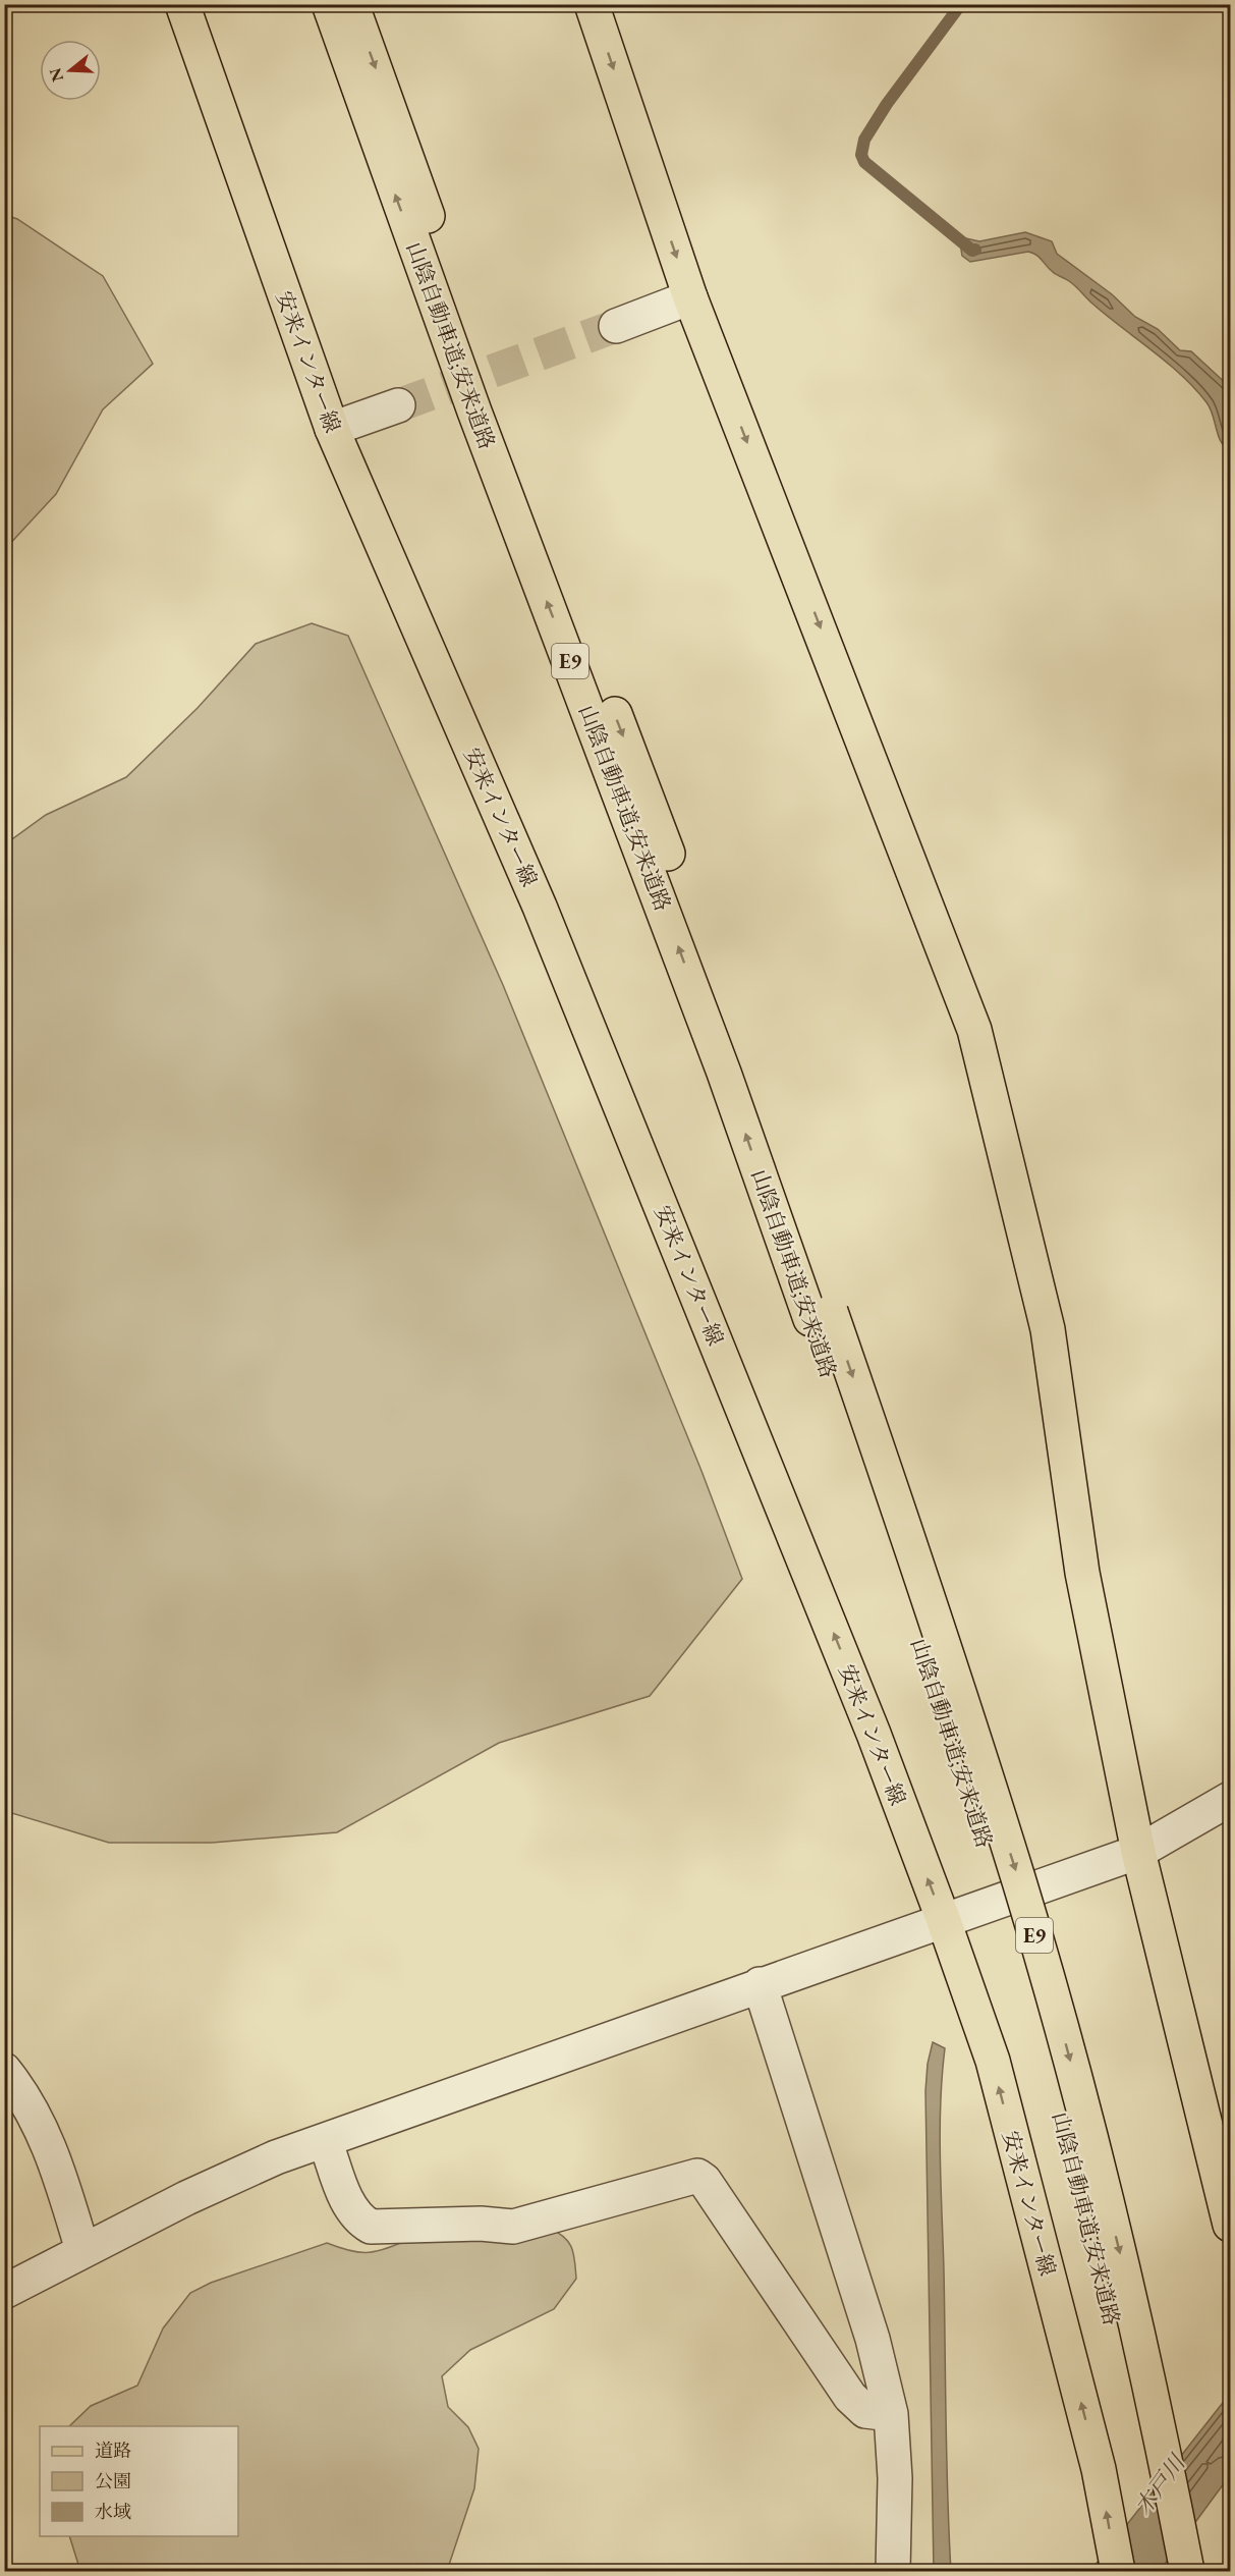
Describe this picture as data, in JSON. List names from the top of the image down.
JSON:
{
  "streets": {
    "main road": ["山陰自動車道;安来道路", "安来インター線", "E9"]
  },
  "water": ["木戸川"],
  "legend": ["道路", "公園", "水域"],
  "north": "left"
}
